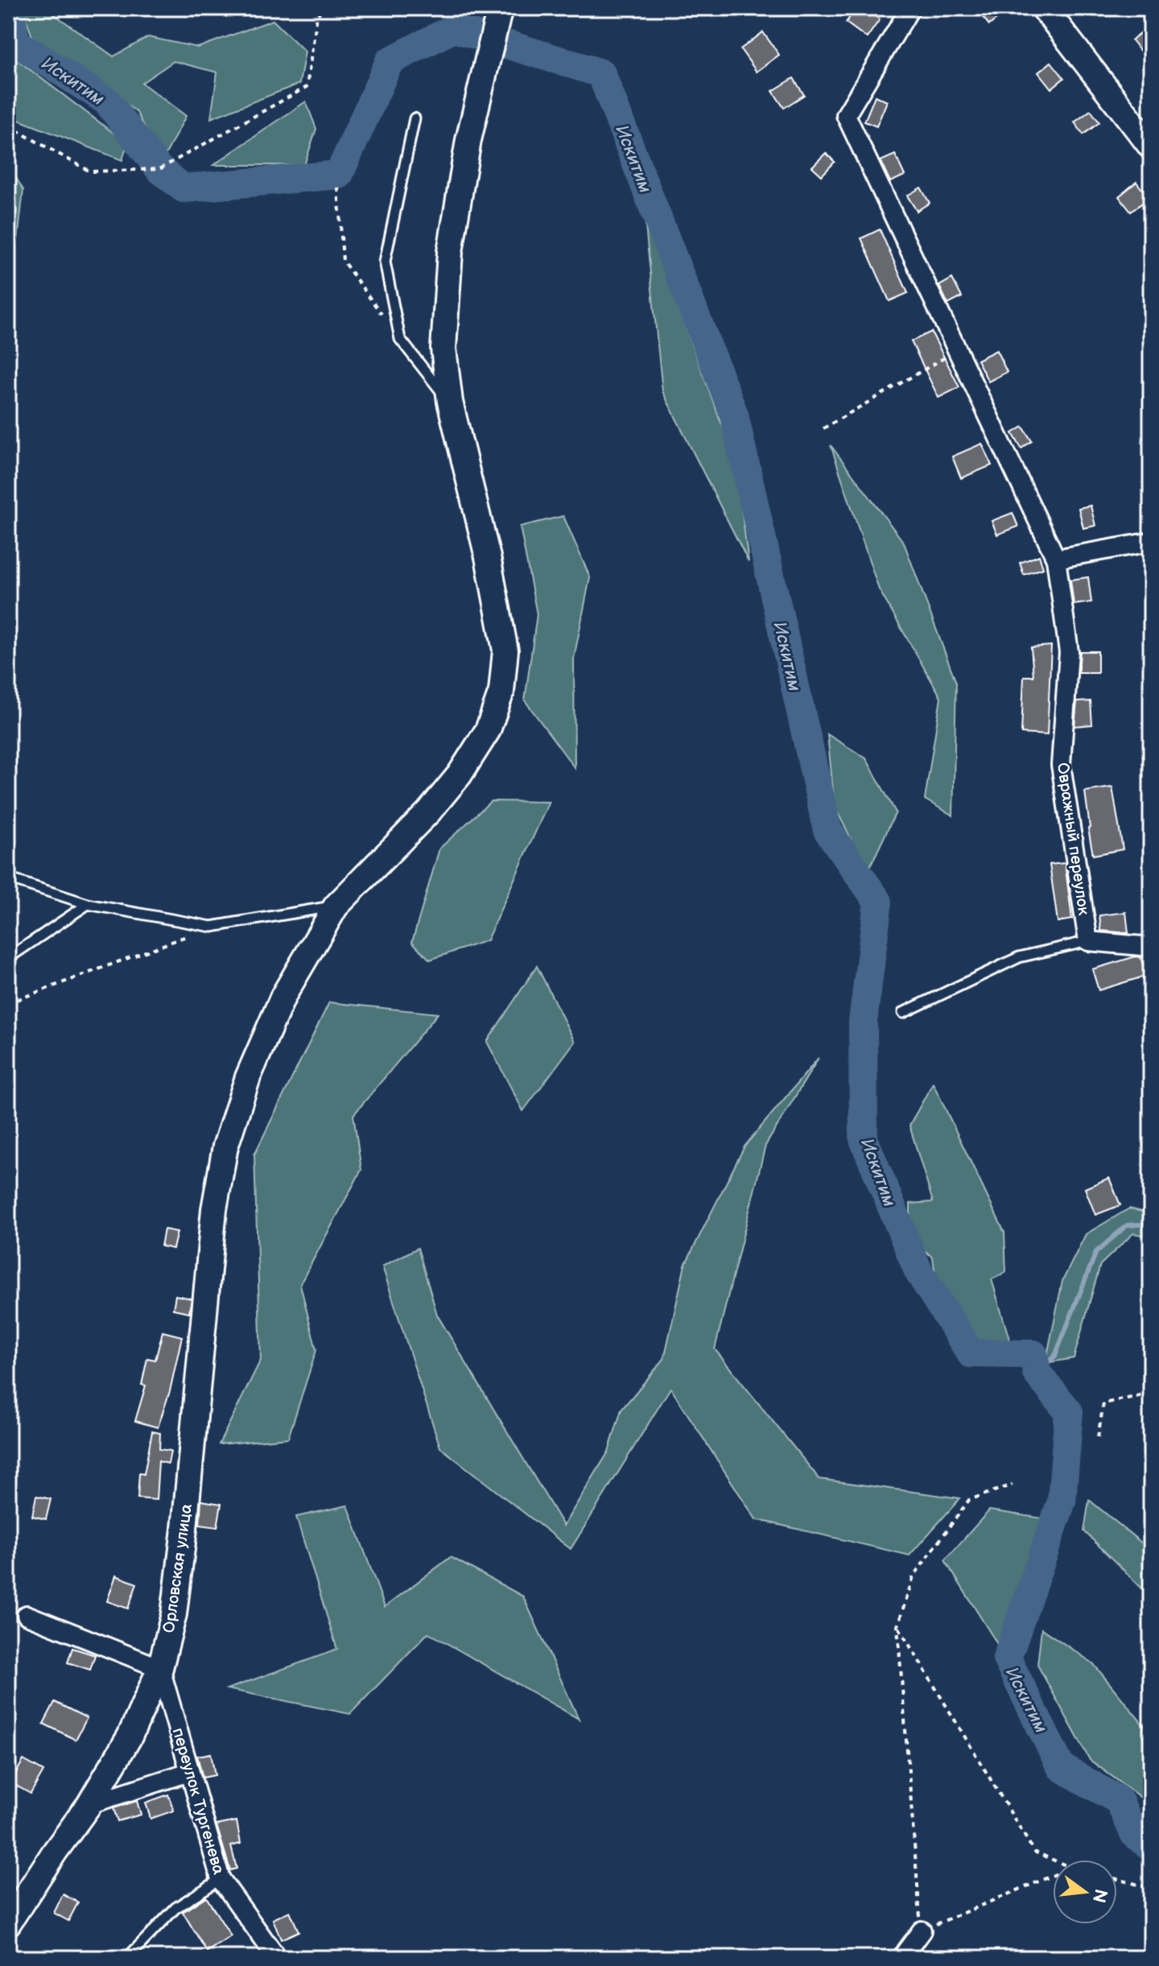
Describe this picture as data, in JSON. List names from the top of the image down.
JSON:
{
  "streets": {
    "main road": ["Орловская улица"],
    "street": ["Овражный переулок", "переулок Тургенева"]
  },
  "crossings": [
    ["Орловская улица", "переулок Тургенева"]
  ],
  "water": ["Искитим"],
  "north": "right"
}
